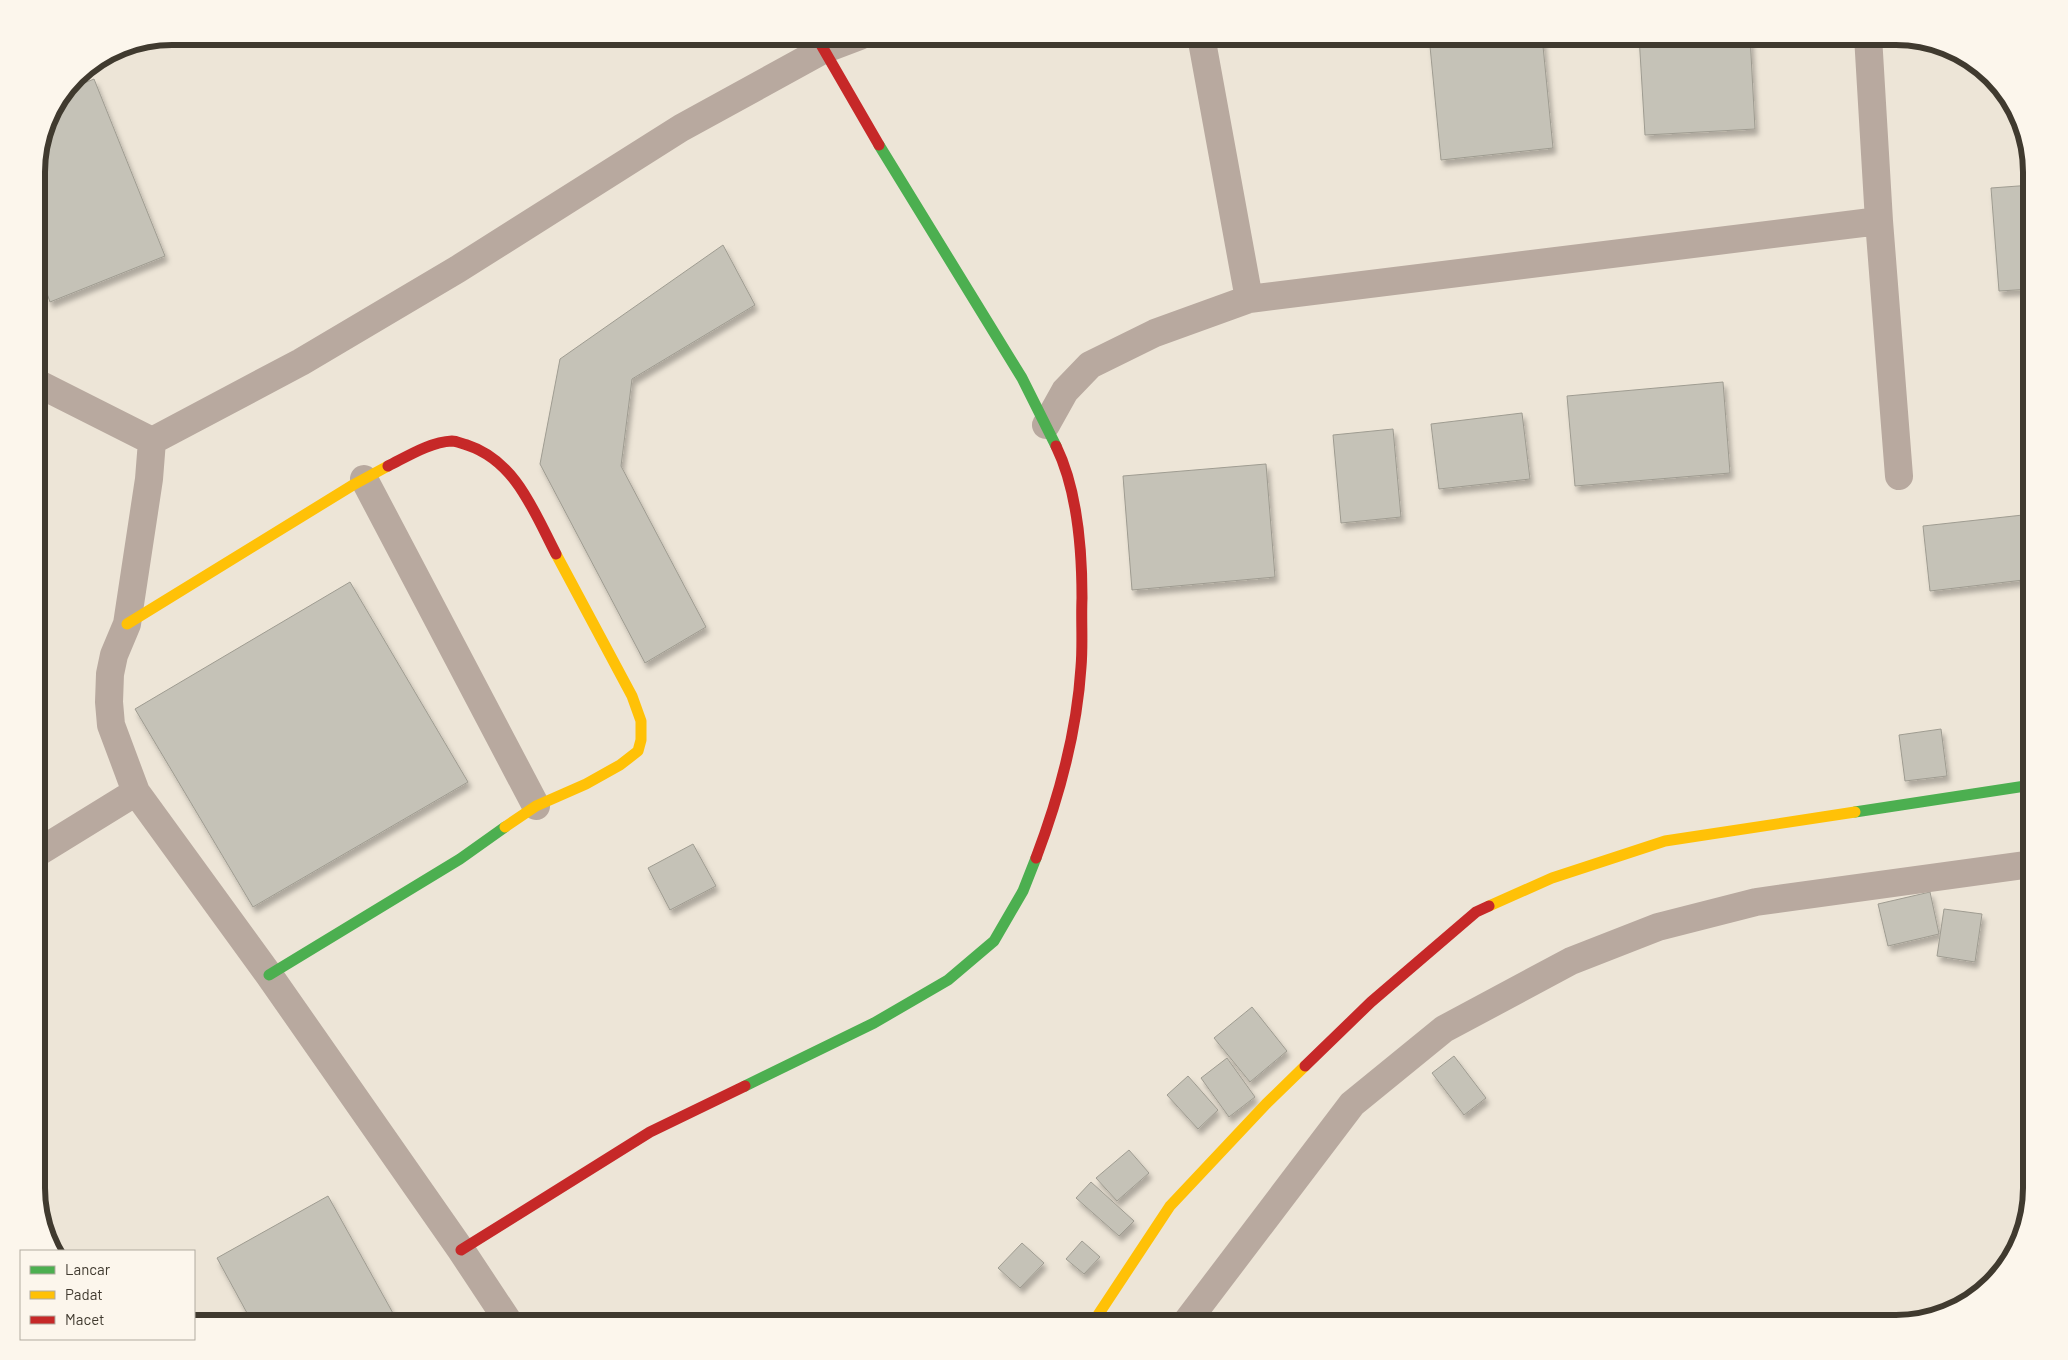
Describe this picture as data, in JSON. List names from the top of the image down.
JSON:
{
  "legend": ["Lancar", "Padat", "Macet"]
}
